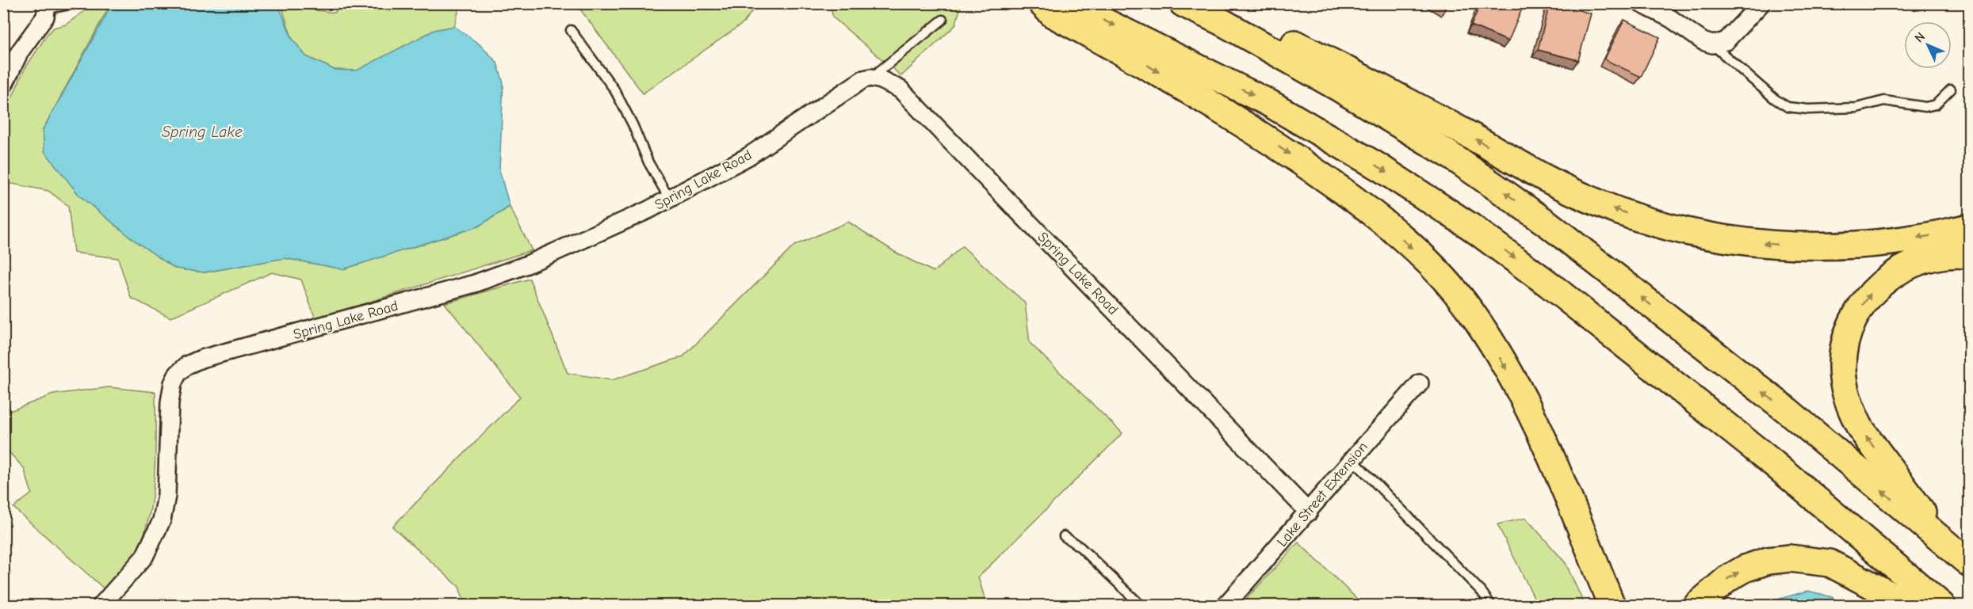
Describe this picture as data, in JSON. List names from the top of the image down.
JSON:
{
  "streets": {
    "street": ["Spring Lake Road", "Lake Street Extension"]
  },
  "crossings": [
    ["Spring Lake Road", "Lake Street Extension"]
  ],
  "water": ["Spring Lake"],
  "north": "top left"
}
